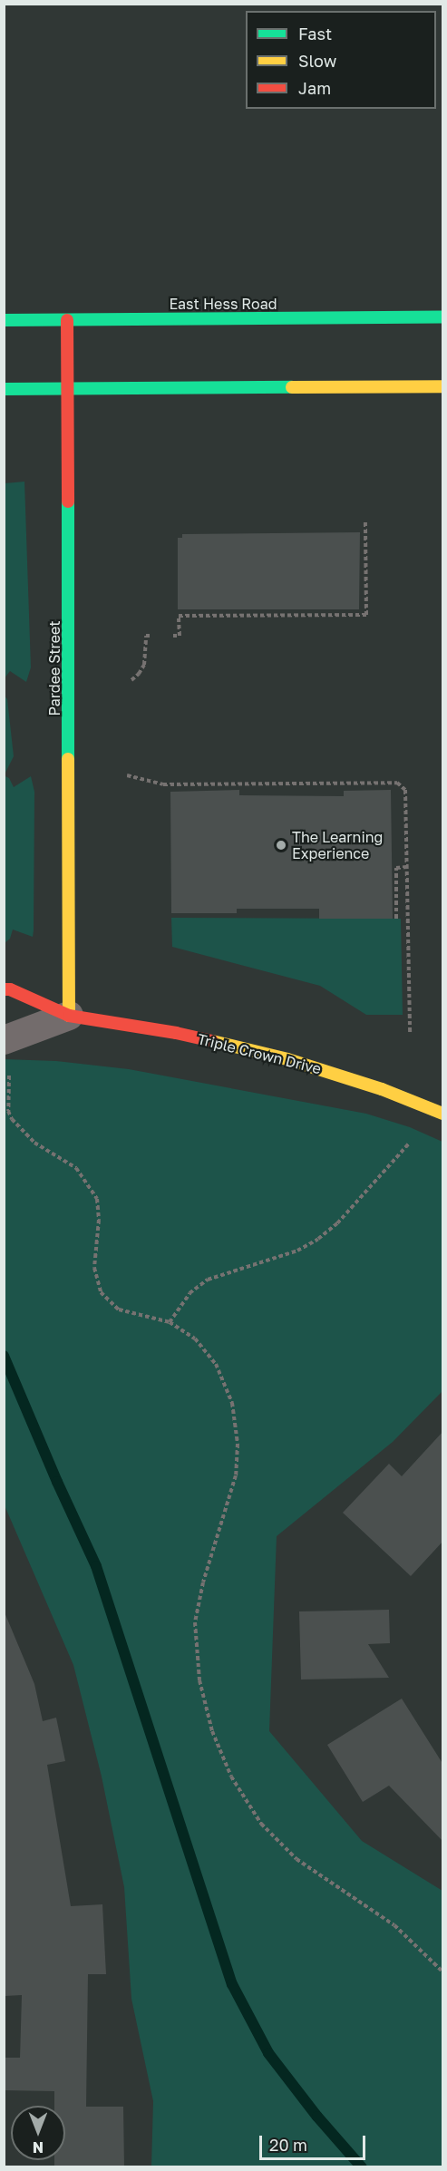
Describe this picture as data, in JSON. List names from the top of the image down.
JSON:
{
  "streets": {
    "street": ["East Hess Road", "Pardee Street", "Triple Crown Drive"]
  },
  "crossings": [
    ["East Hess Road", "Pardee Street"],
    ["Pardee Street", "Triple Crown Drive"]
  ],
  "places": ["The Learning Experience"],
  "legend": ["Fast", "Slow", "Jam"],
  "scale_bar": "20 m",
  "north": "bottom"
}
